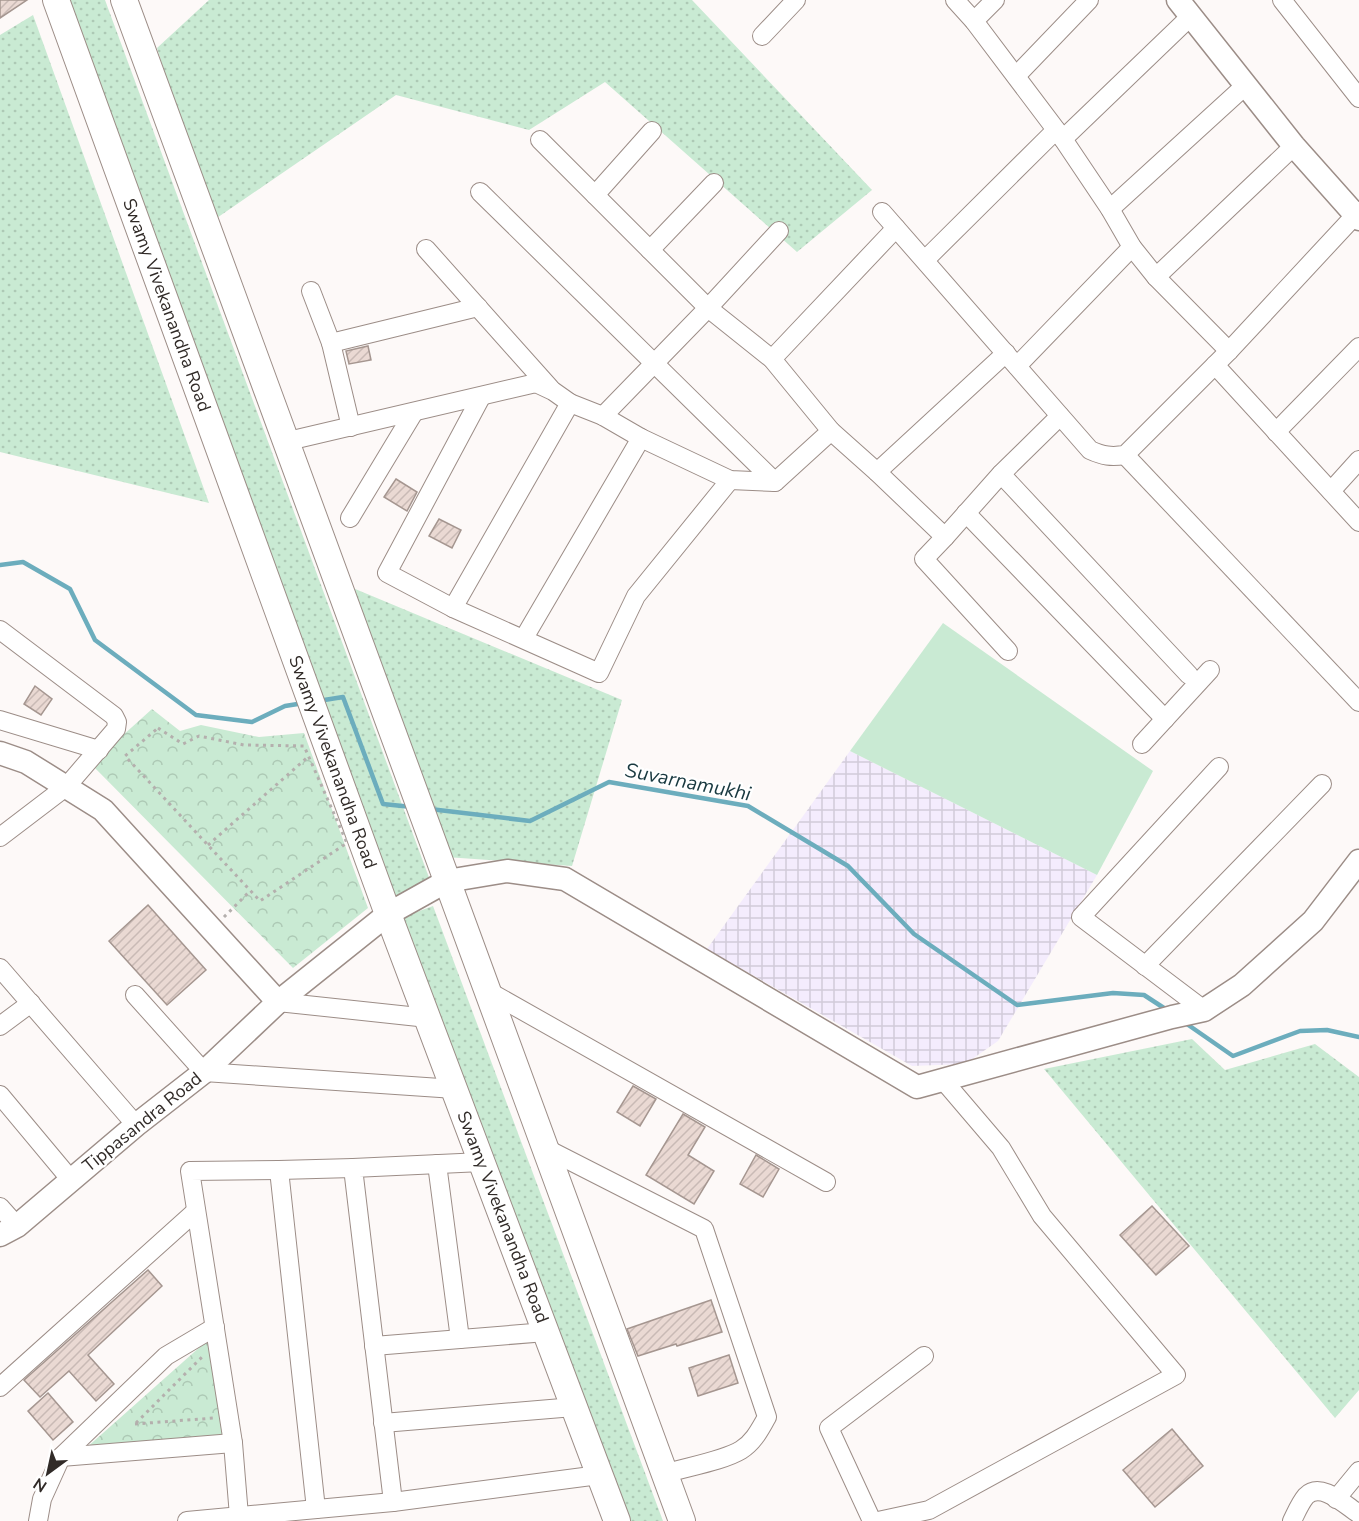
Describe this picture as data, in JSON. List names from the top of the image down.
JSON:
{
  "streets": {
    "main road": ["Swamy Vivekanandha Road"],
    "street": ["Tippasandra Road"]
  },
  "crossings": [
    ["Swamy Vivekanandha Road", "Tippasandra Road"]
  ],
  "water": ["Suvarnamukhi"],
  "north": "bottom left"
}
